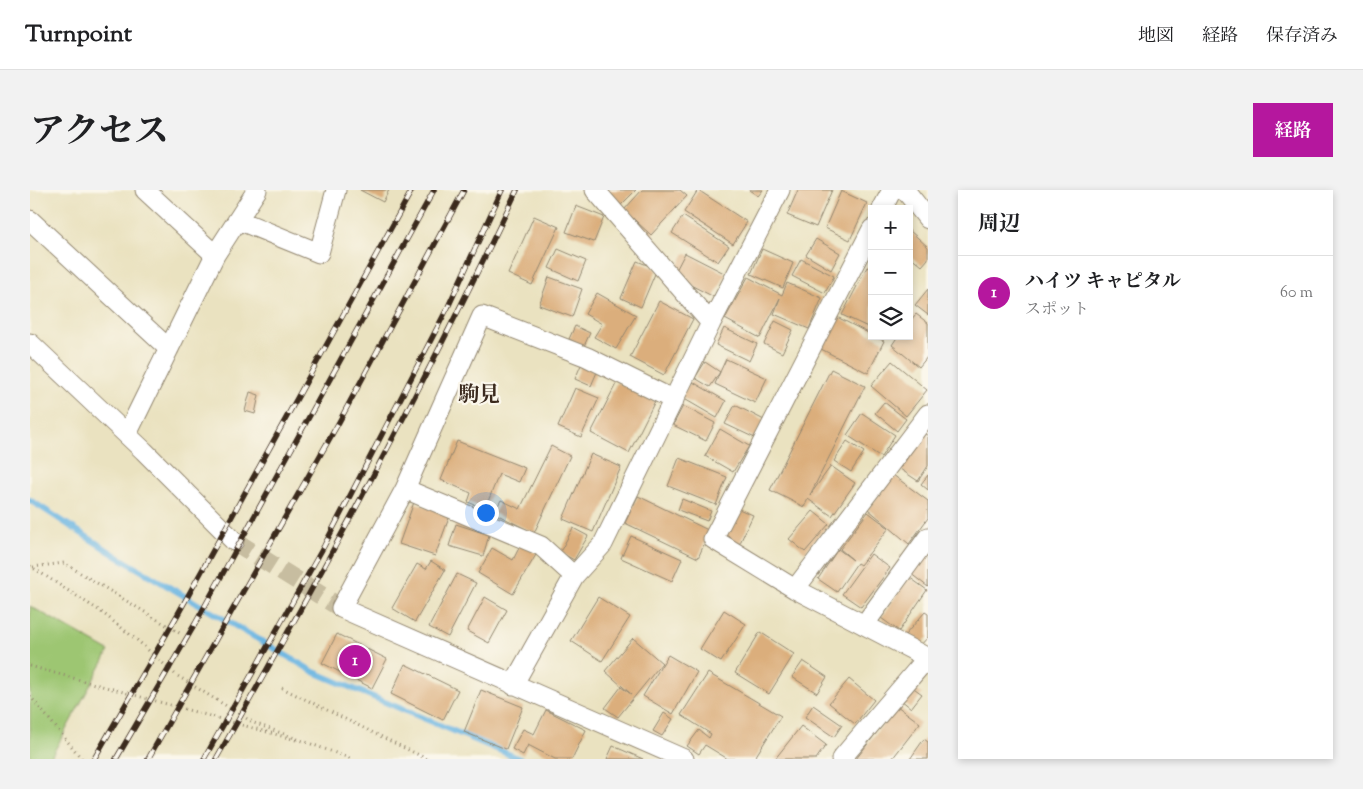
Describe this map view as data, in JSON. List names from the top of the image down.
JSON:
{
  "districts": ["駒見"],
  "page": {
    "header": "Turnpoint",
    "nav": ["地図", "経路", "保存済み"],
    "title": "アクセス",
    "buttons": "経路",
    "heading": "周辺",
    "map_buttons": ["+", "−"],
    "list": [
      {
        "mark": "1",
        "name": "ハイツ キャピタル",
        "note": "スポット",
        "value": "60 m"
      }
    ],
    "pins": "1"
  }
}
